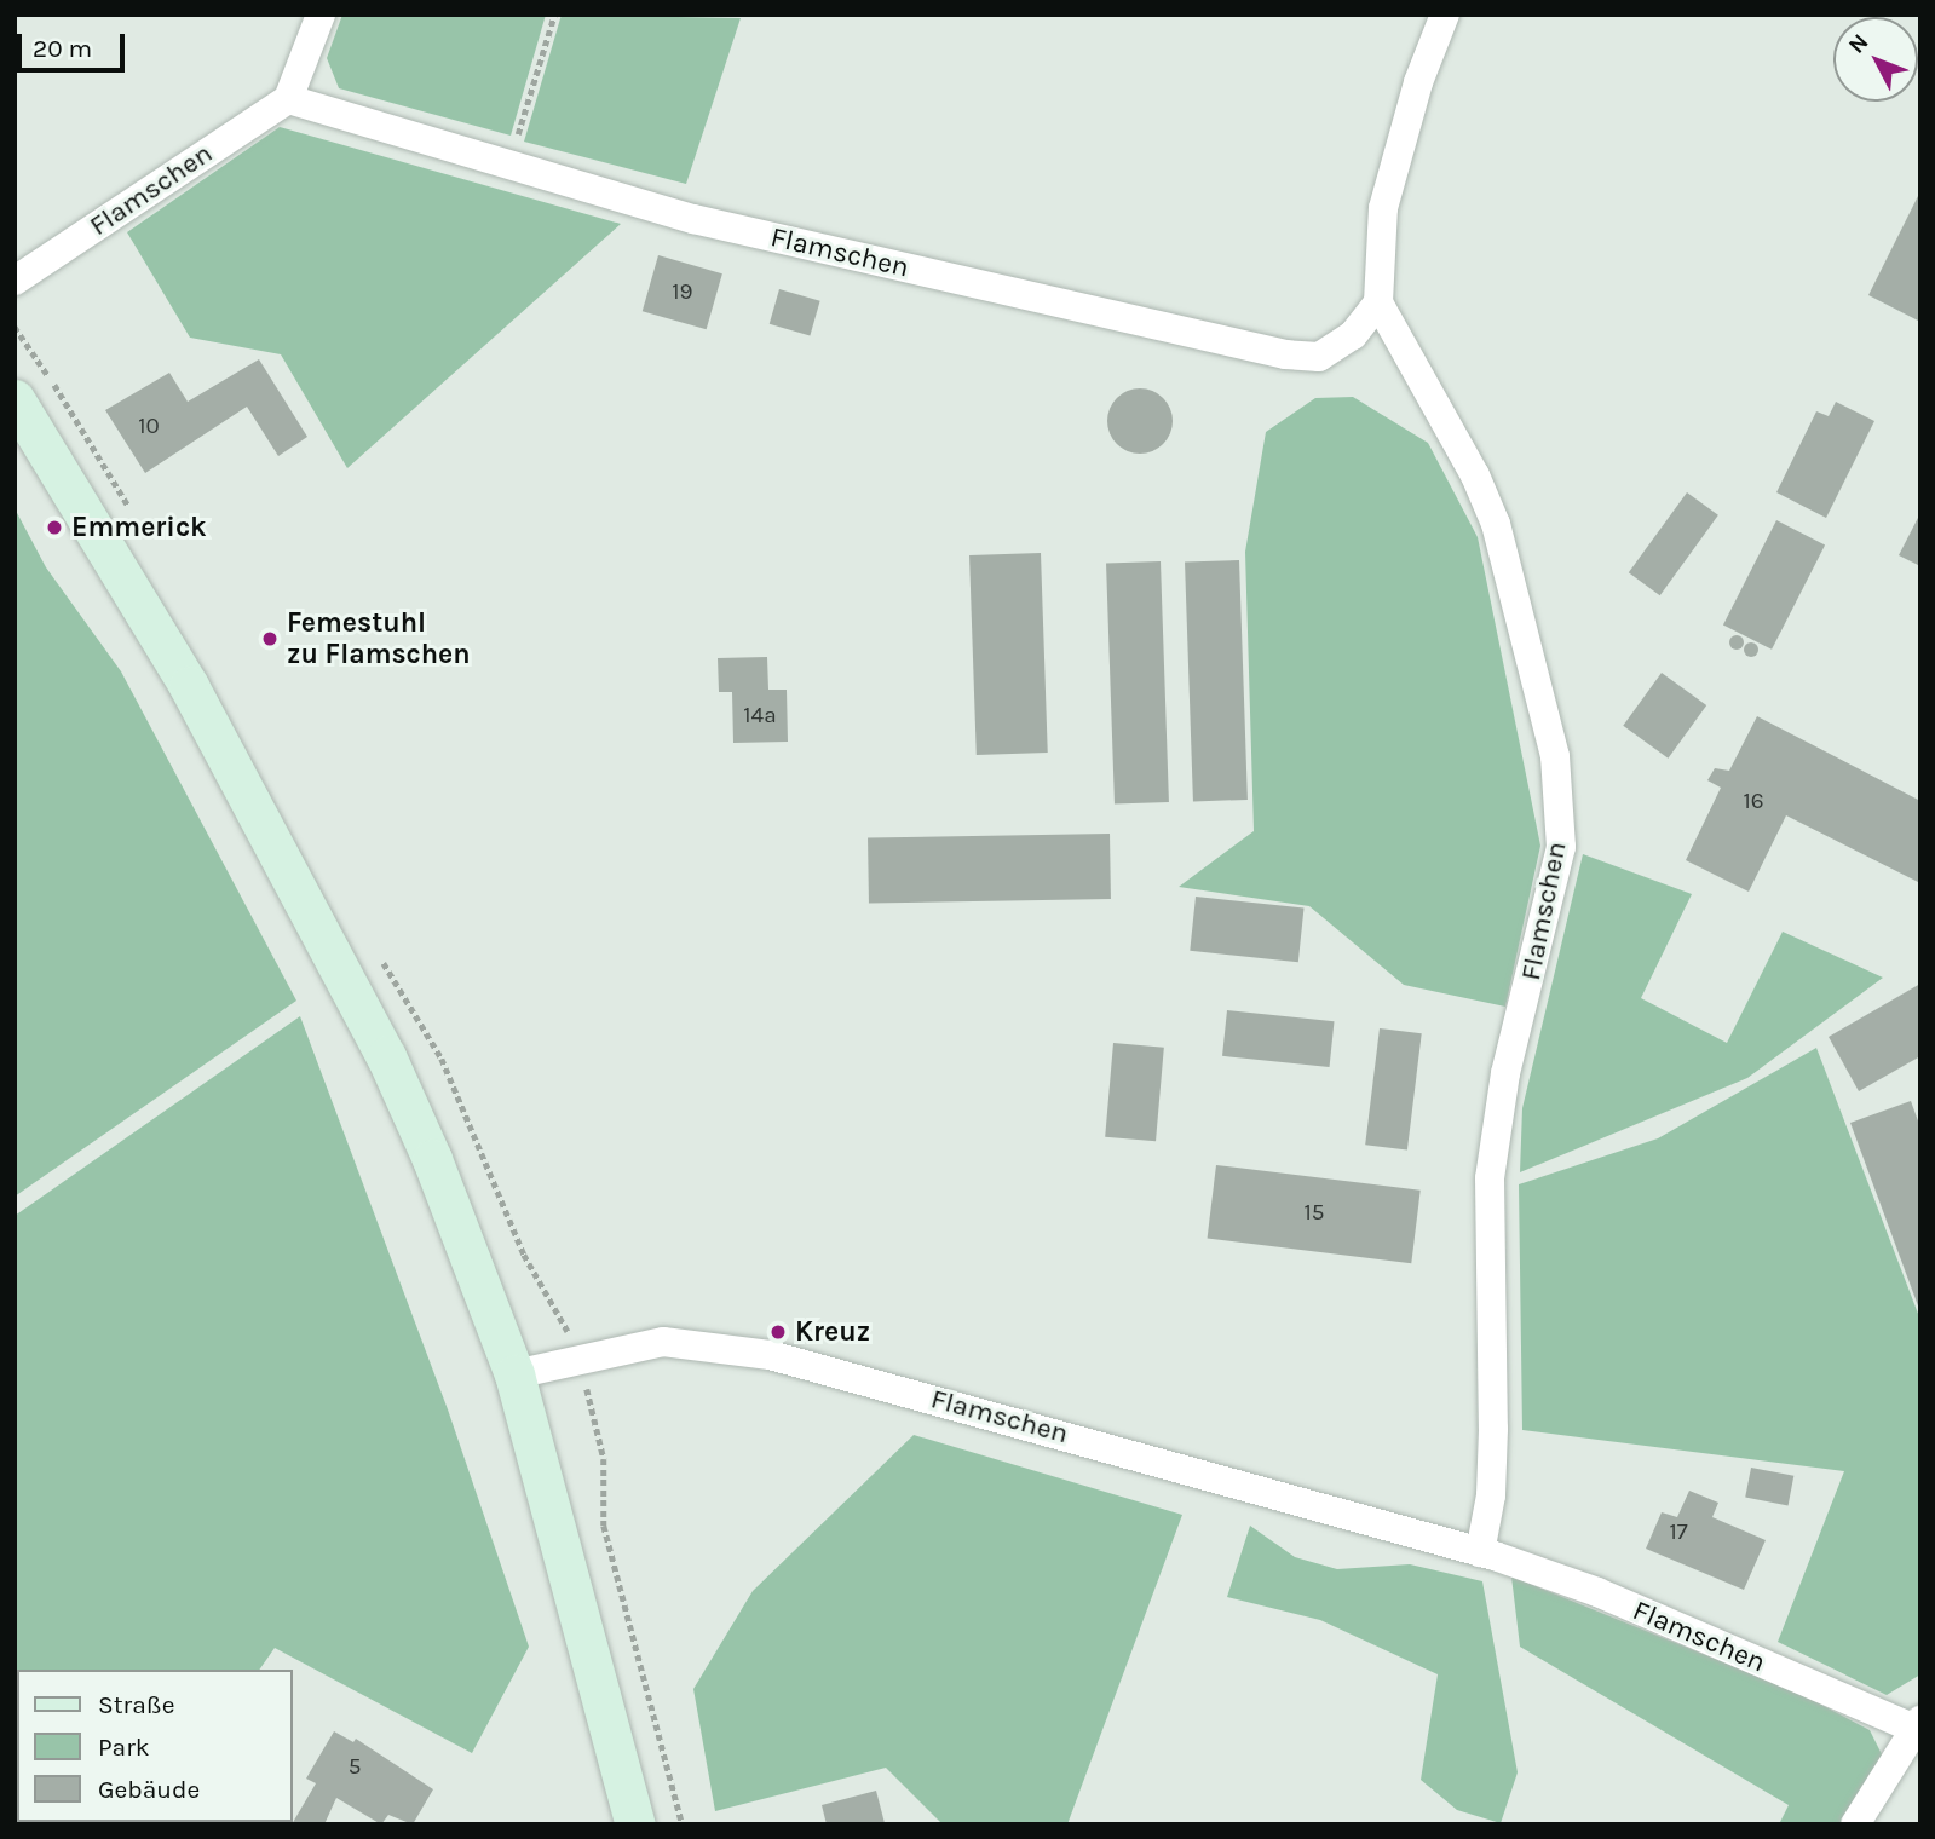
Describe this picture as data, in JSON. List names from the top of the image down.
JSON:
{
  "streets": {
    "street": ["Flamschen"]
  },
  "places": ["Emmerick", "Femestuhl zu Flamschen", "Kreuz"],
  "house_numbers": [
    "19",
    "10",
    "14a",
    "16",
    "15",
    "17",
    "5"
  ],
  "legend": ["Straße", "Park", "Gebäude"],
  "scale_bar": "20 m",
  "north": "top left"
}
